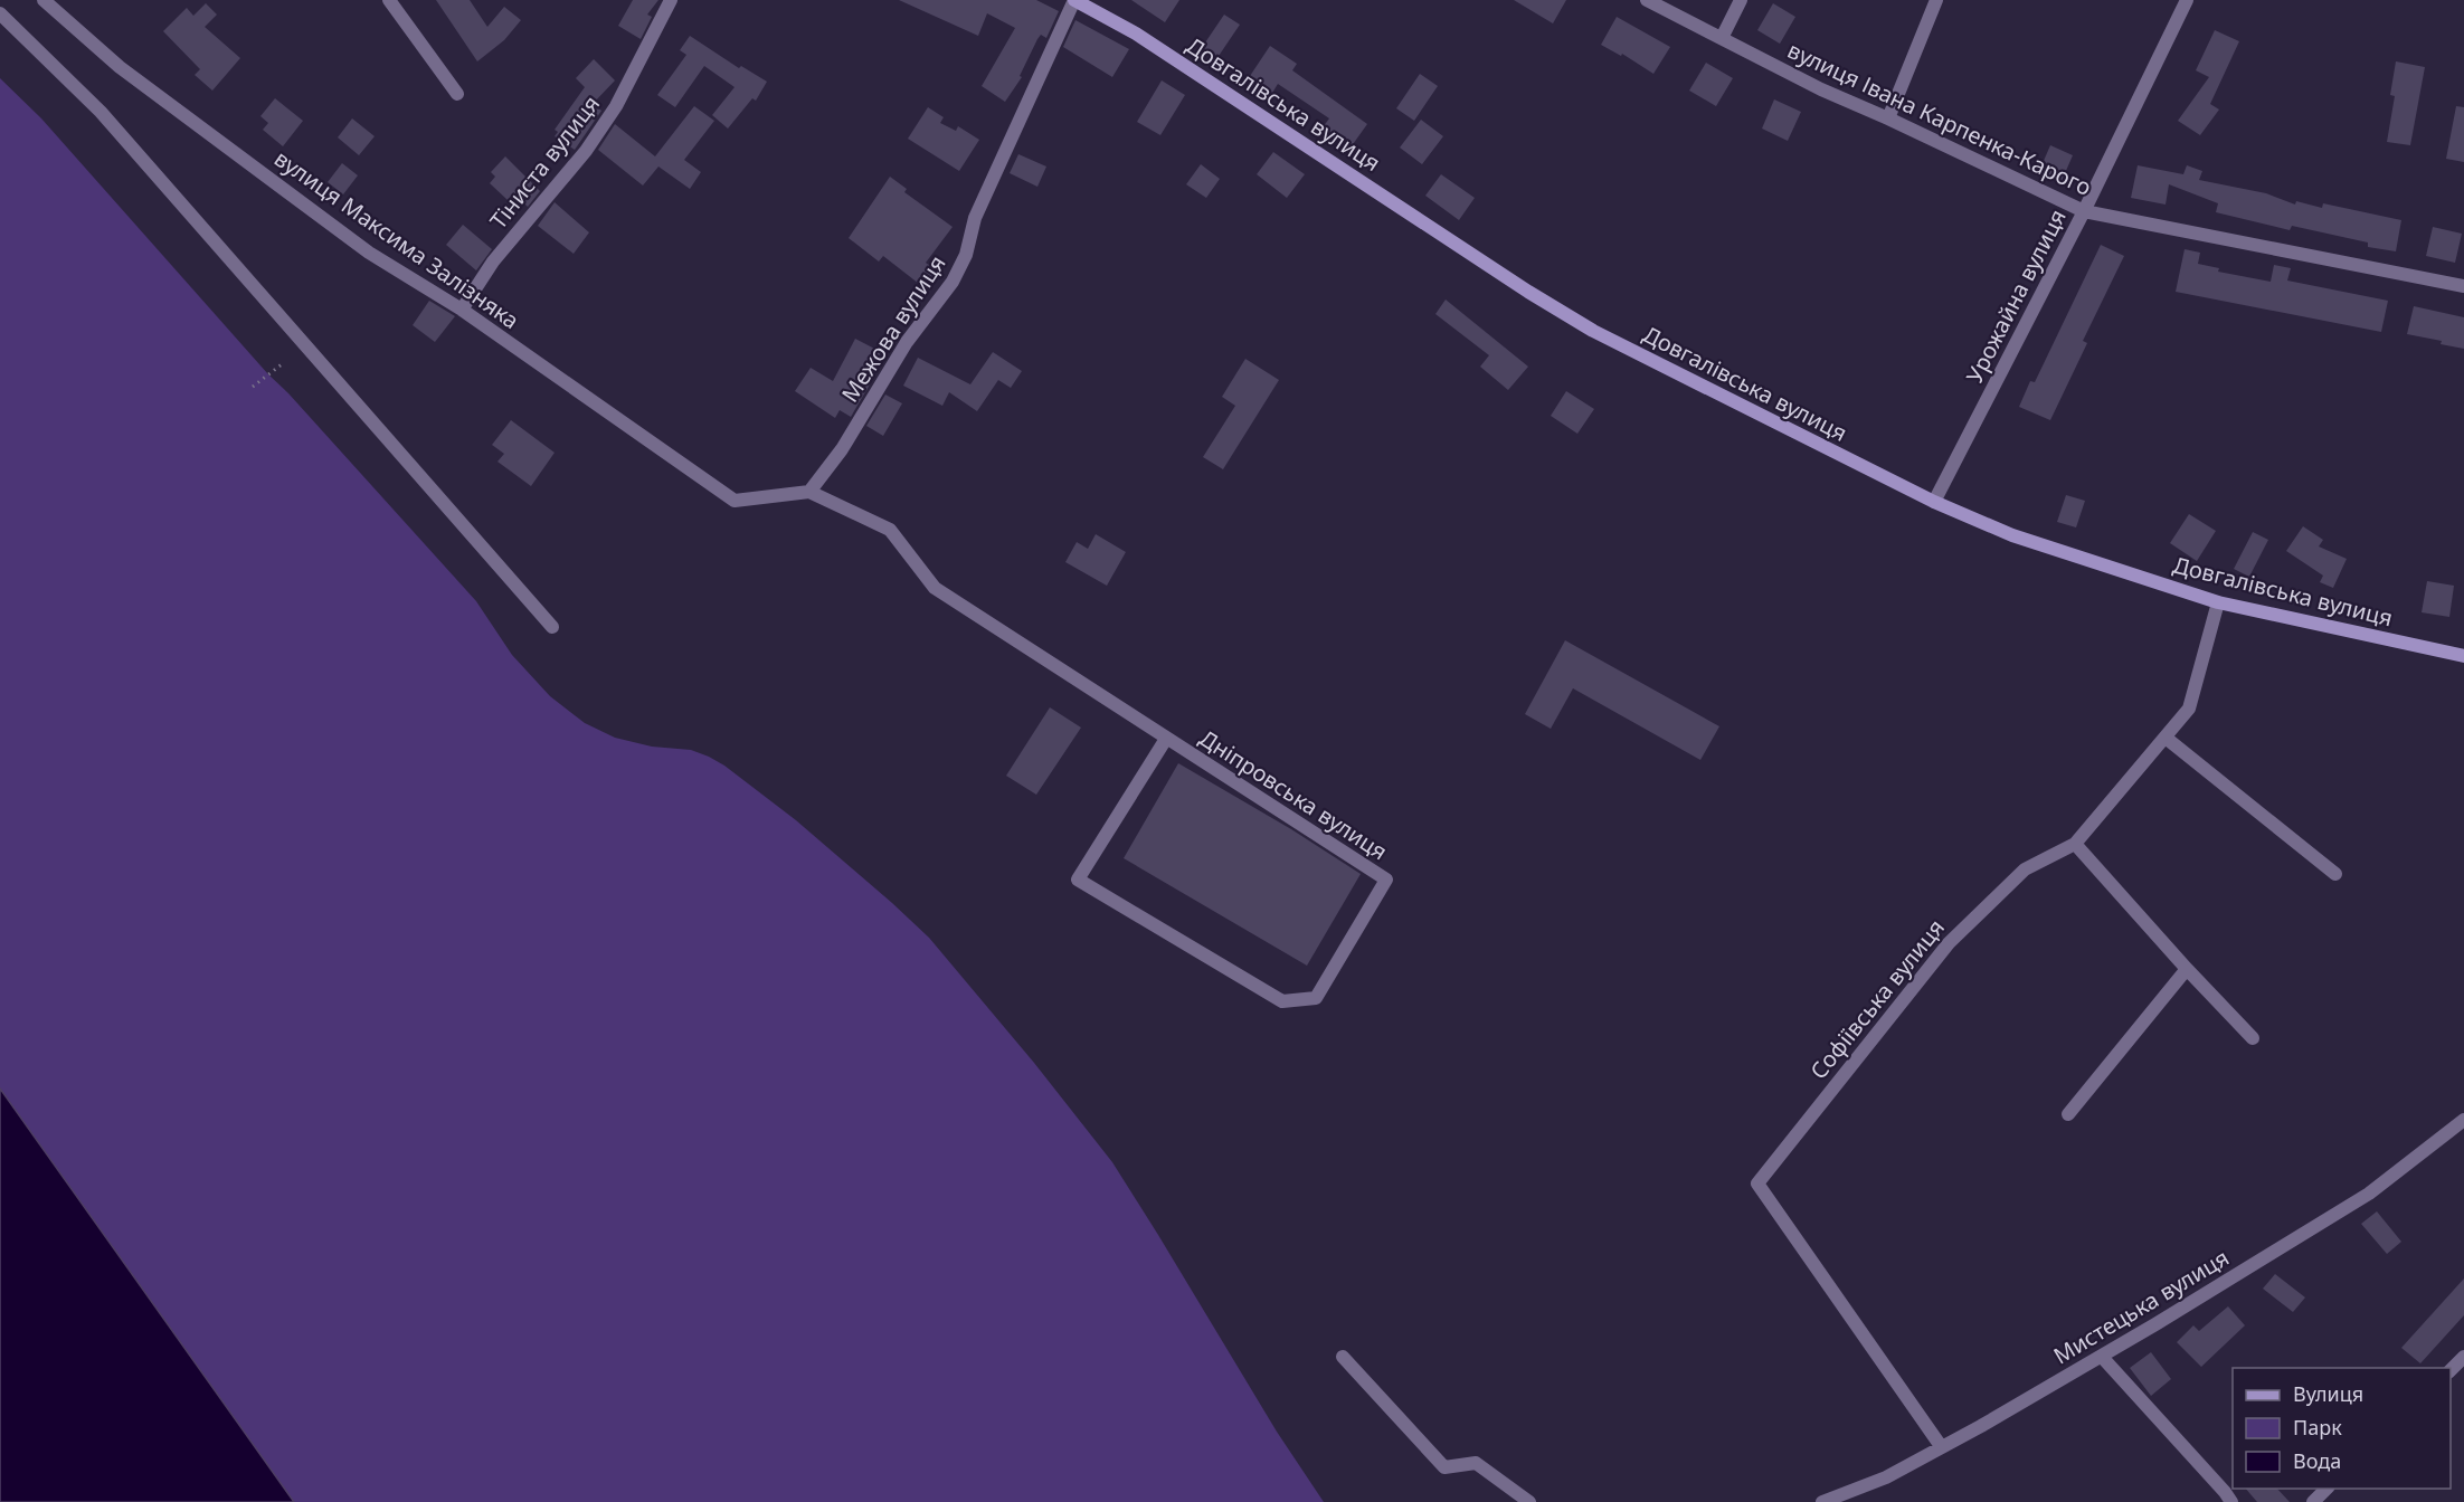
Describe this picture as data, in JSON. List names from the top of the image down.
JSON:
{
  "streets": {
    "street": [
      "Довгалівська вулиця",
      "вулиця Івана Карпенка-Карого",
      "Тіниста вулиця",
      "вулиця Максима Залізняка",
      "Урожайна вулиця",
      "Межова вулиця",
      "Дніпровська вулиця",
      "Софіївська вулиця",
      "Мистецька вулиця"
    ]
  },
  "crossings": [
    ["Довгалівська вулиця", "Урожайна вулиця"],
    ["Довгалівська вулиця", "Межова вулиця"],
    ["Довгалівська вулиця", "Софіївська вулиця"],
    ["вулиця Івана Карпенка-Карого", "Урожайна вулиця"],
    ["Тіниста вулиця", "вулиця Максима Залізняка"],
    ["вулиця Максима Залізняка", "Межова вулиця"],
    ["вулиця Максима Залізняка", "Дніпровська вулиця"],
    ["Межова вулиця", "Дніпровська вулиця"],
    ["Софіївська вулиця", "Мистецька вулиця"]
  ],
  "legend": ["Вулиця", "Парк", "Вода"]
}
